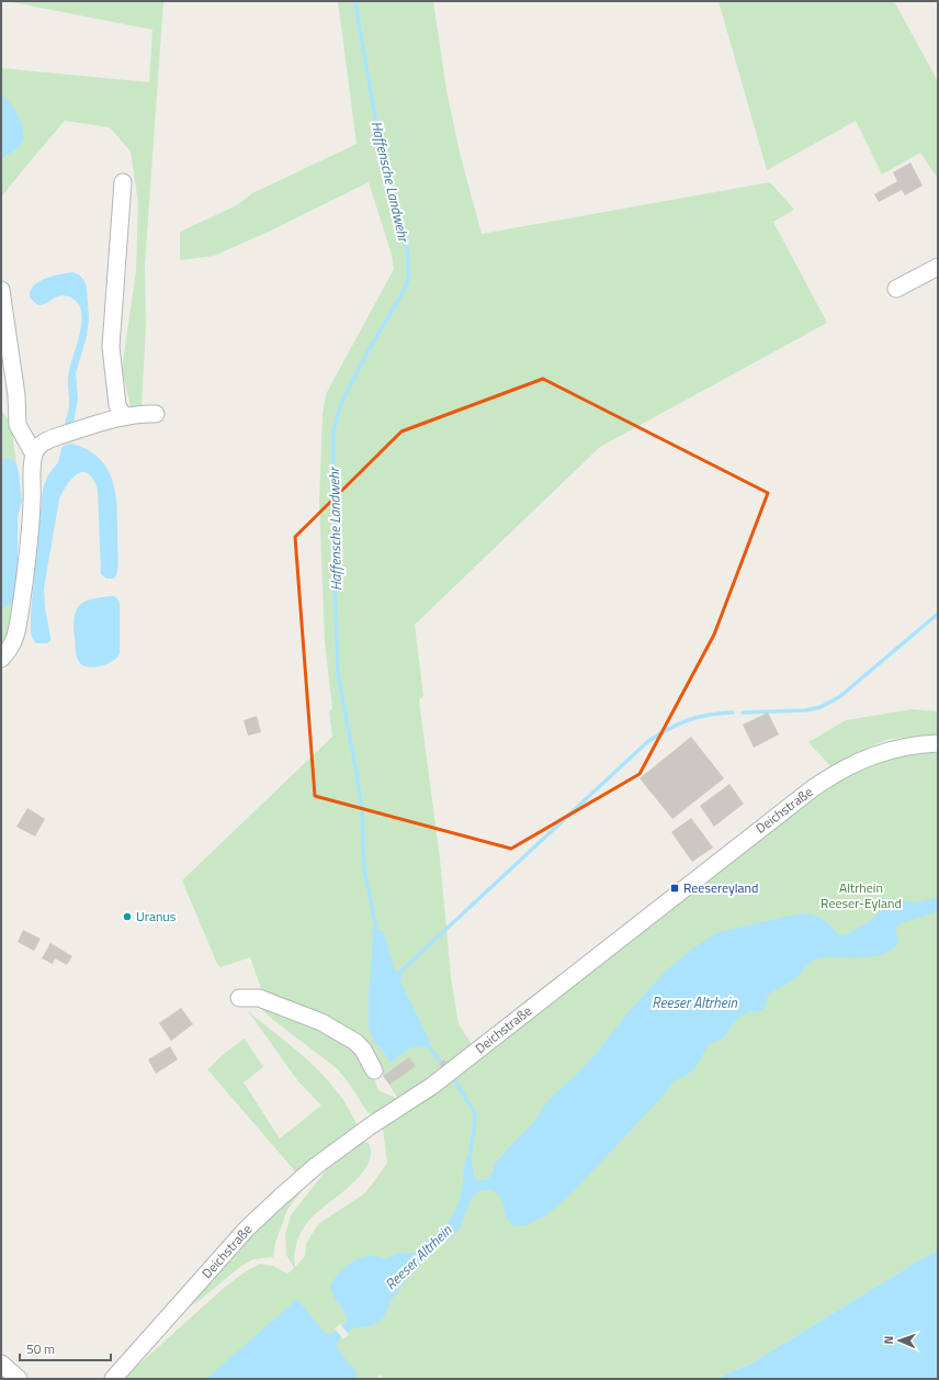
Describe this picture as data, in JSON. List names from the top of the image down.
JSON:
{
  "streets": {
    "street": ["Deichstraße"]
  },
  "water": ["Haffensche Landwehr", "Reeser Altrhein"],
  "parks": ["Altrhein Reeser-Eyland"],
  "places": {
    "transit": ["Reesereyland"],
    "other": ["Uranus"]
  },
  "scale_bar": "50 m",
  "north": "left"
}
